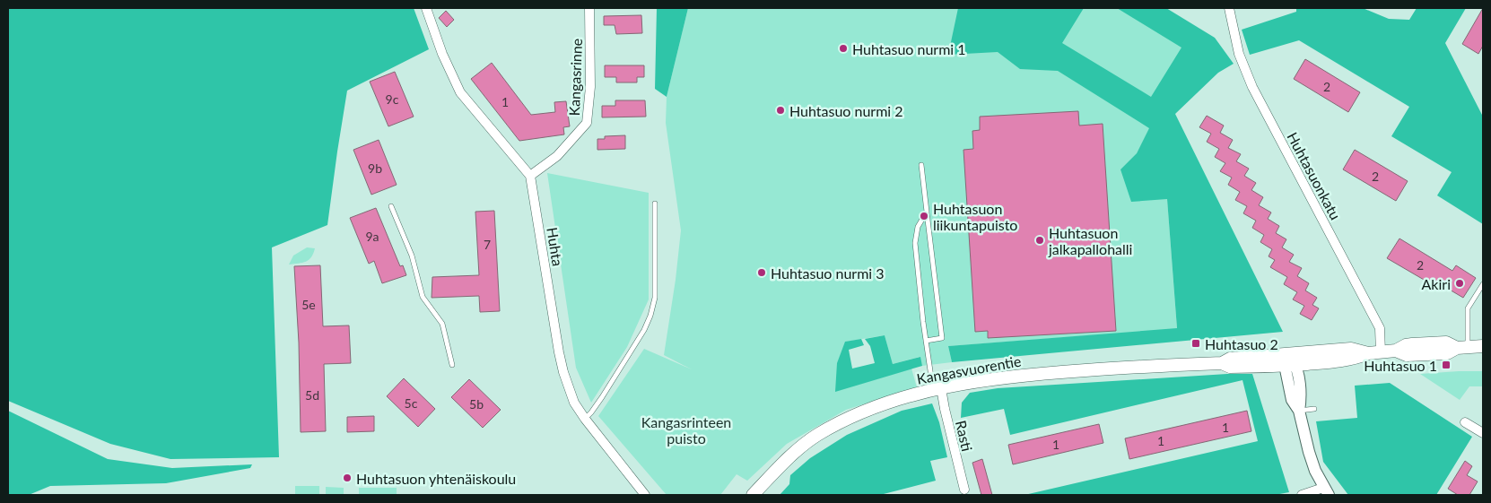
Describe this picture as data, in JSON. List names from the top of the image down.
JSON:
{
  "streets": {
    "main road": ["Kangasvuorentie"],
    "street": [
      "Kangasrinne",
      "Huhtasuonkatu",
      "Huhta",
      "Rasti"
    ]
  },
  "crossings": [
    ["Kangasrinne", "Huhta"],
    ["Huhtasuonkatu", "Kangasvuorentie"],
    ["Kangasvuorentie", "Rasti"]
  ],
  "parks": ["Kangasrinteen puisto"],
  "places": {
    "other": [
      "Huhtasuo nurmi 1",
      "Huhtasuo nurmi 2",
      "Huhtasuon liikuntapuisto",
      "Huhtasuon jalkapallohalli",
      "Huhtasuo nurmi 3",
      "Akiri",
      "Huhtasuon yhtenäiskoulu"
    ],
    "transit": ["Huhtasuo 2", "Huhtasuo 1"]
  },
  "house_numbers": [
    "2",
    "9c",
    "1",
    "9b",
    "2",
    "9a",
    "7",
    "2",
    "5e",
    "5d",
    "5c",
    "5b",
    "1",
    "1",
    "1"
  ]
}
